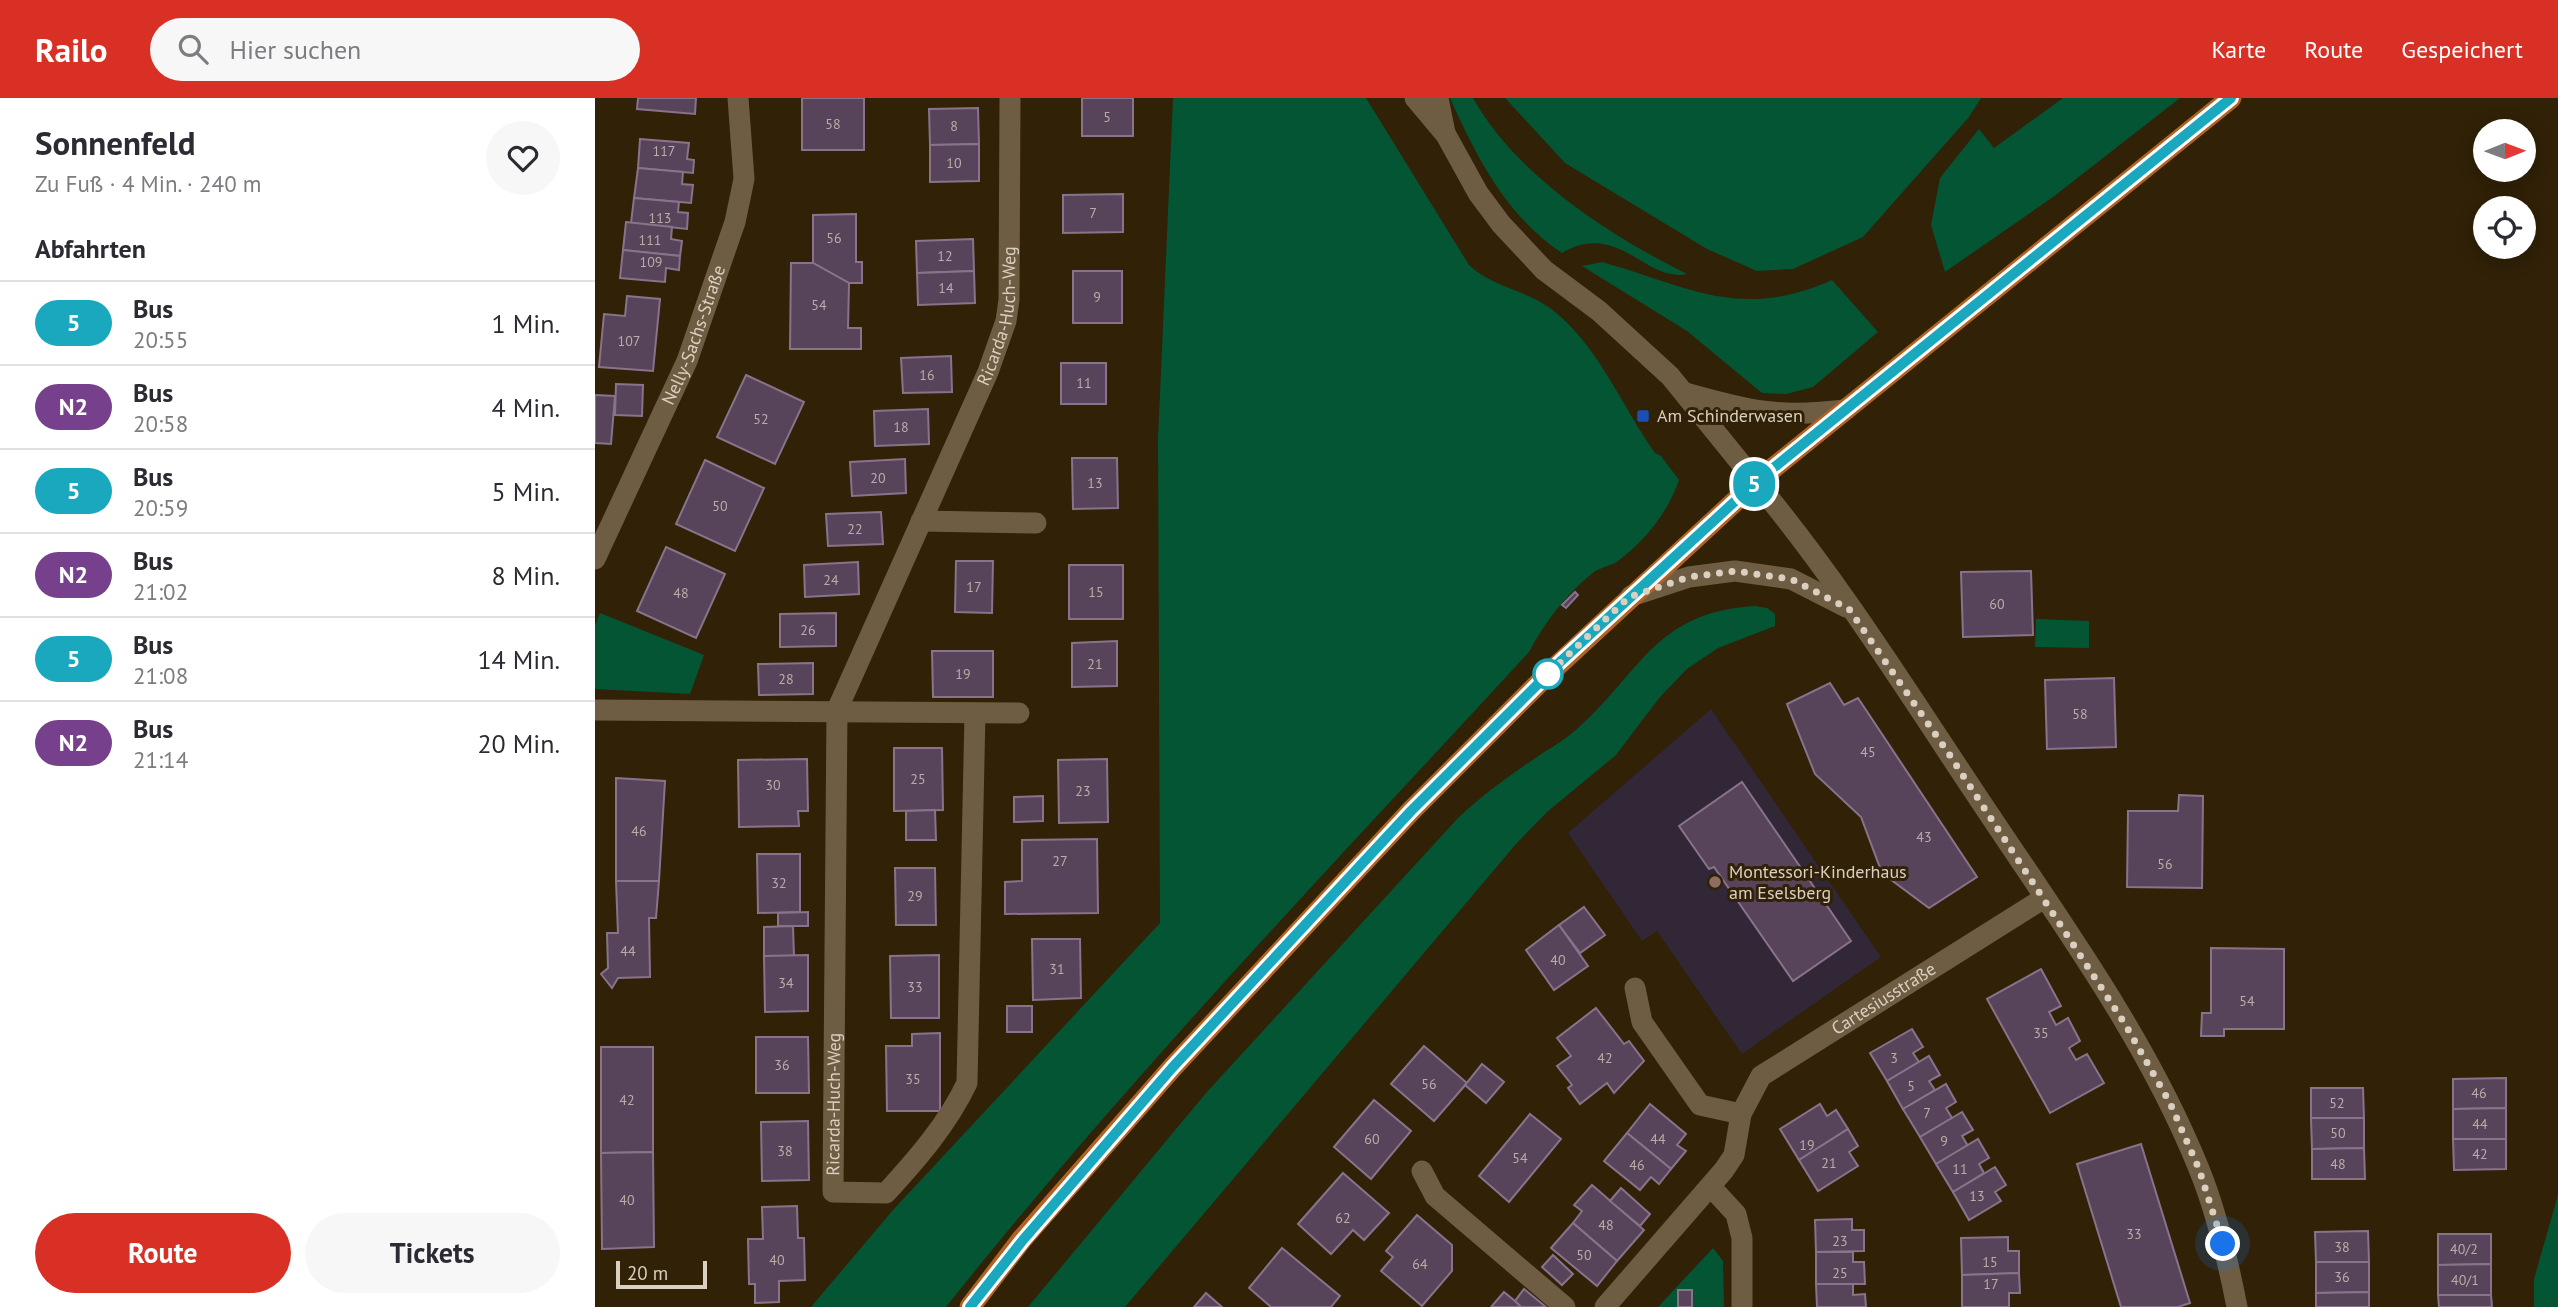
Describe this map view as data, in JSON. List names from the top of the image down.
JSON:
{
  "streets": {
    "street": ["Ricarda-Huch-Weg", "Nelly-Sachs-Straße", "Cartesiusstraße"]
  },
  "places": {
    "transit": ["Am Schinderwasen"],
    "other": ["Montessori-Kinderhaus am Eselsberg"]
  },
  "lines": ["bus line 5"],
  "house_numbers": [
    "5",
    "58",
    "8",
    "117",
    "10",
    "7",
    "113",
    "56",
    "111",
    "12",
    "109",
    "14",
    "9",
    "54",
    "107",
    "16",
    "11",
    "52",
    "18",
    "20",
    "13",
    "50",
    "22",
    "24",
    "17",
    "15",
    "48",
    "60",
    "26",
    "21",
    "19",
    "28",
    "58",
    "45",
    "25",
    "30",
    "23",
    "46",
    "43",
    "27",
    "56",
    "32",
    "29",
    "44",
    "40",
    "31",
    "34",
    "33",
    "54",
    "35",
    "42",
    "3",
    "36",
    "35",
    "56",
    "5",
    "46",
    "42",
    "52",
    "7",
    "44",
    "50",
    "60",
    "44",
    "9",
    "19",
    "38",
    "42",
    "54",
    "21",
    "48",
    "46",
    "11",
    "13",
    "40",
    "62",
    "48",
    "33",
    "23",
    "38",
    "40/2",
    "50",
    "40",
    "15",
    "64",
    "25",
    "36",
    "40/1",
    "17"
  ],
  "scale_bar": "20 m",
  "north": "right",
  "page": {
    "header": "Railo",
    "search": "Hier suchen",
    "nav": ["Karte", "Route", "Gespeichert"],
    "heading": [
      ["Sonnenfeld", "Zu Fuß · 4 Min. · 240 m"],
      "Abfahrten"
    ],
    "on_map": "5",
    "list": [
      {
        "mark": "5",
        "name": "Bus",
        "note": "20:55",
        "value": "1 Min."
      },
      {
        "mark": "N2",
        "name": "Bus",
        "note": "20:58",
        "value": "4 Min."
      },
      {
        "mark": "5",
        "name": "Bus",
        "note": "20:59",
        "value": "5 Min."
      },
      {
        "mark": "N2",
        "name": "Bus",
        "note": "21:02",
        "value": "8 Min."
      },
      {
        "mark": "5",
        "name": "Bus",
        "note": "21:08",
        "value": "14 Min."
      },
      {
        "mark": "N2",
        "name": "Bus",
        "note": "21:14",
        "value": "20 Min."
      }
    ],
    "buttons": ["Route", "Tickets"],
    "scale": "20 m"
  }
}
